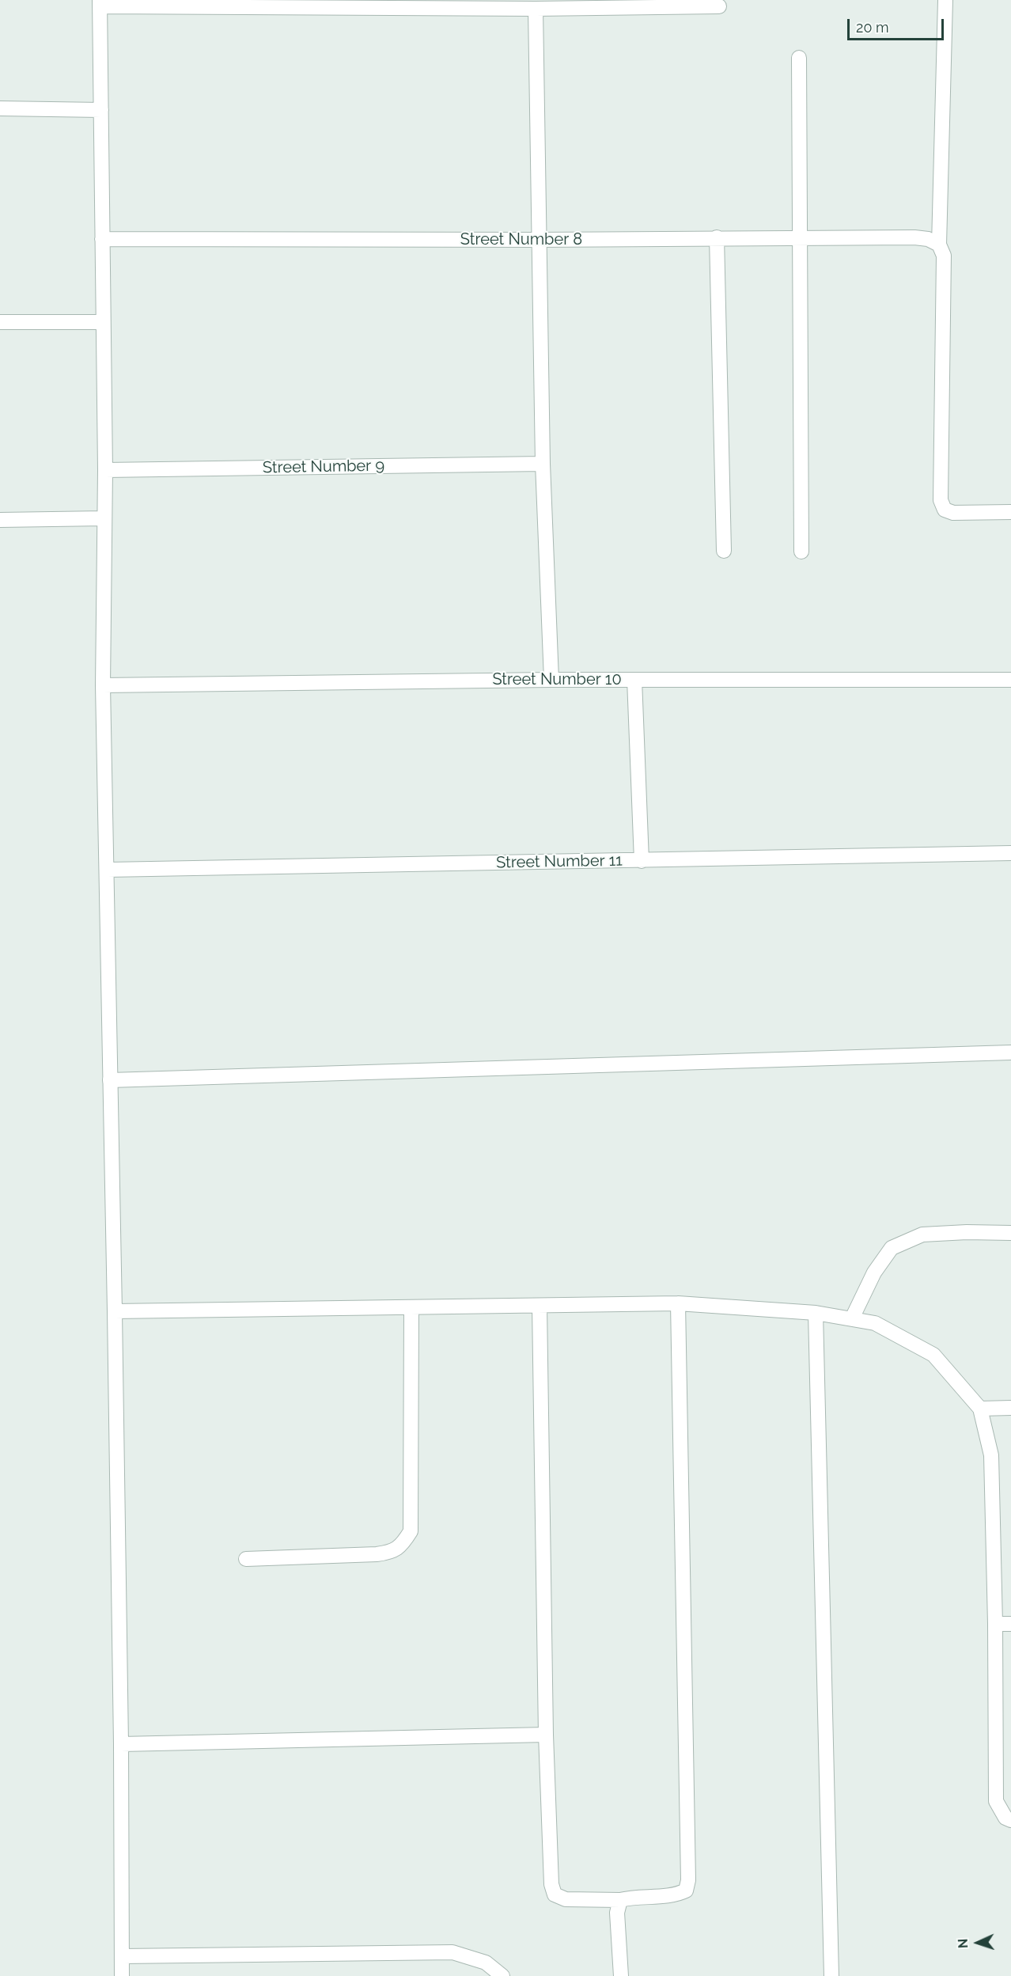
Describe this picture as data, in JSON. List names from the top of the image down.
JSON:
{
  "streets": {
    "street": [
      "Street Number 8",
      "Street Number 9",
      "Street Number 10",
      "Street Number 11"
    ]
  },
  "scale_bar": "20 m",
  "north": "left"
}
